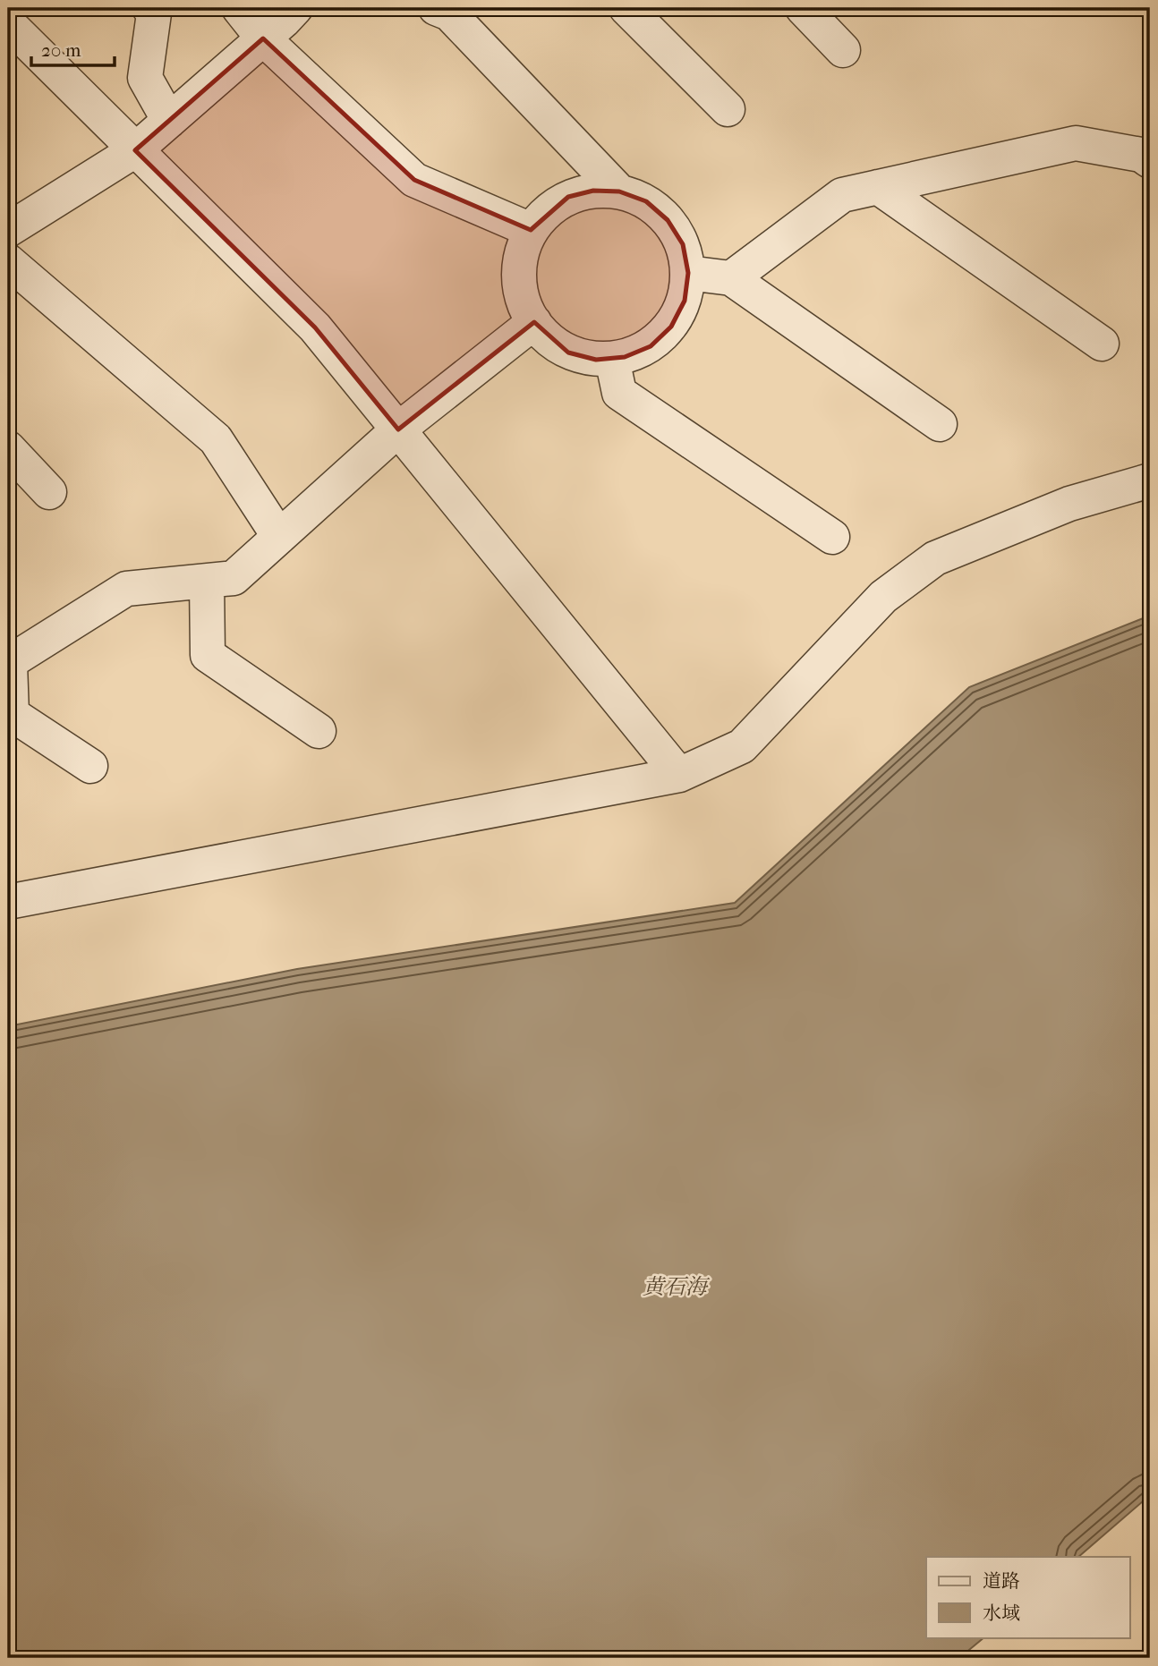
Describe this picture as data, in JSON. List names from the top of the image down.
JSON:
{
  "water": ["黄石海"],
  "legend": ["道路", "水域"],
  "scale_bar": "20 m"
}
